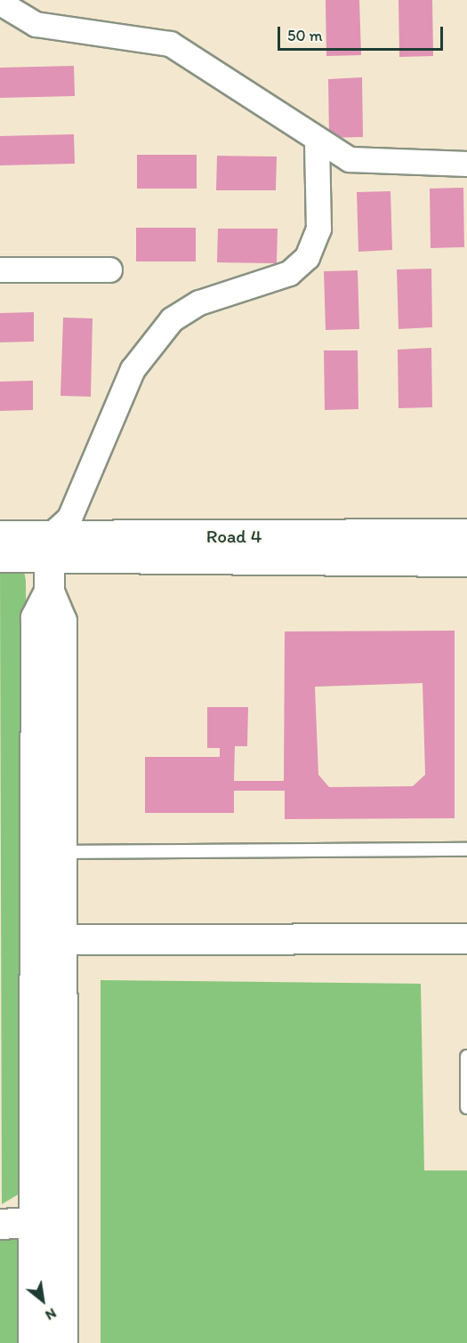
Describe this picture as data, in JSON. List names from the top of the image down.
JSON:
{
  "streets": {
    "street": ["Road 4"]
  },
  "scale_bar": "50 m",
  "north": "bottom right"
}
